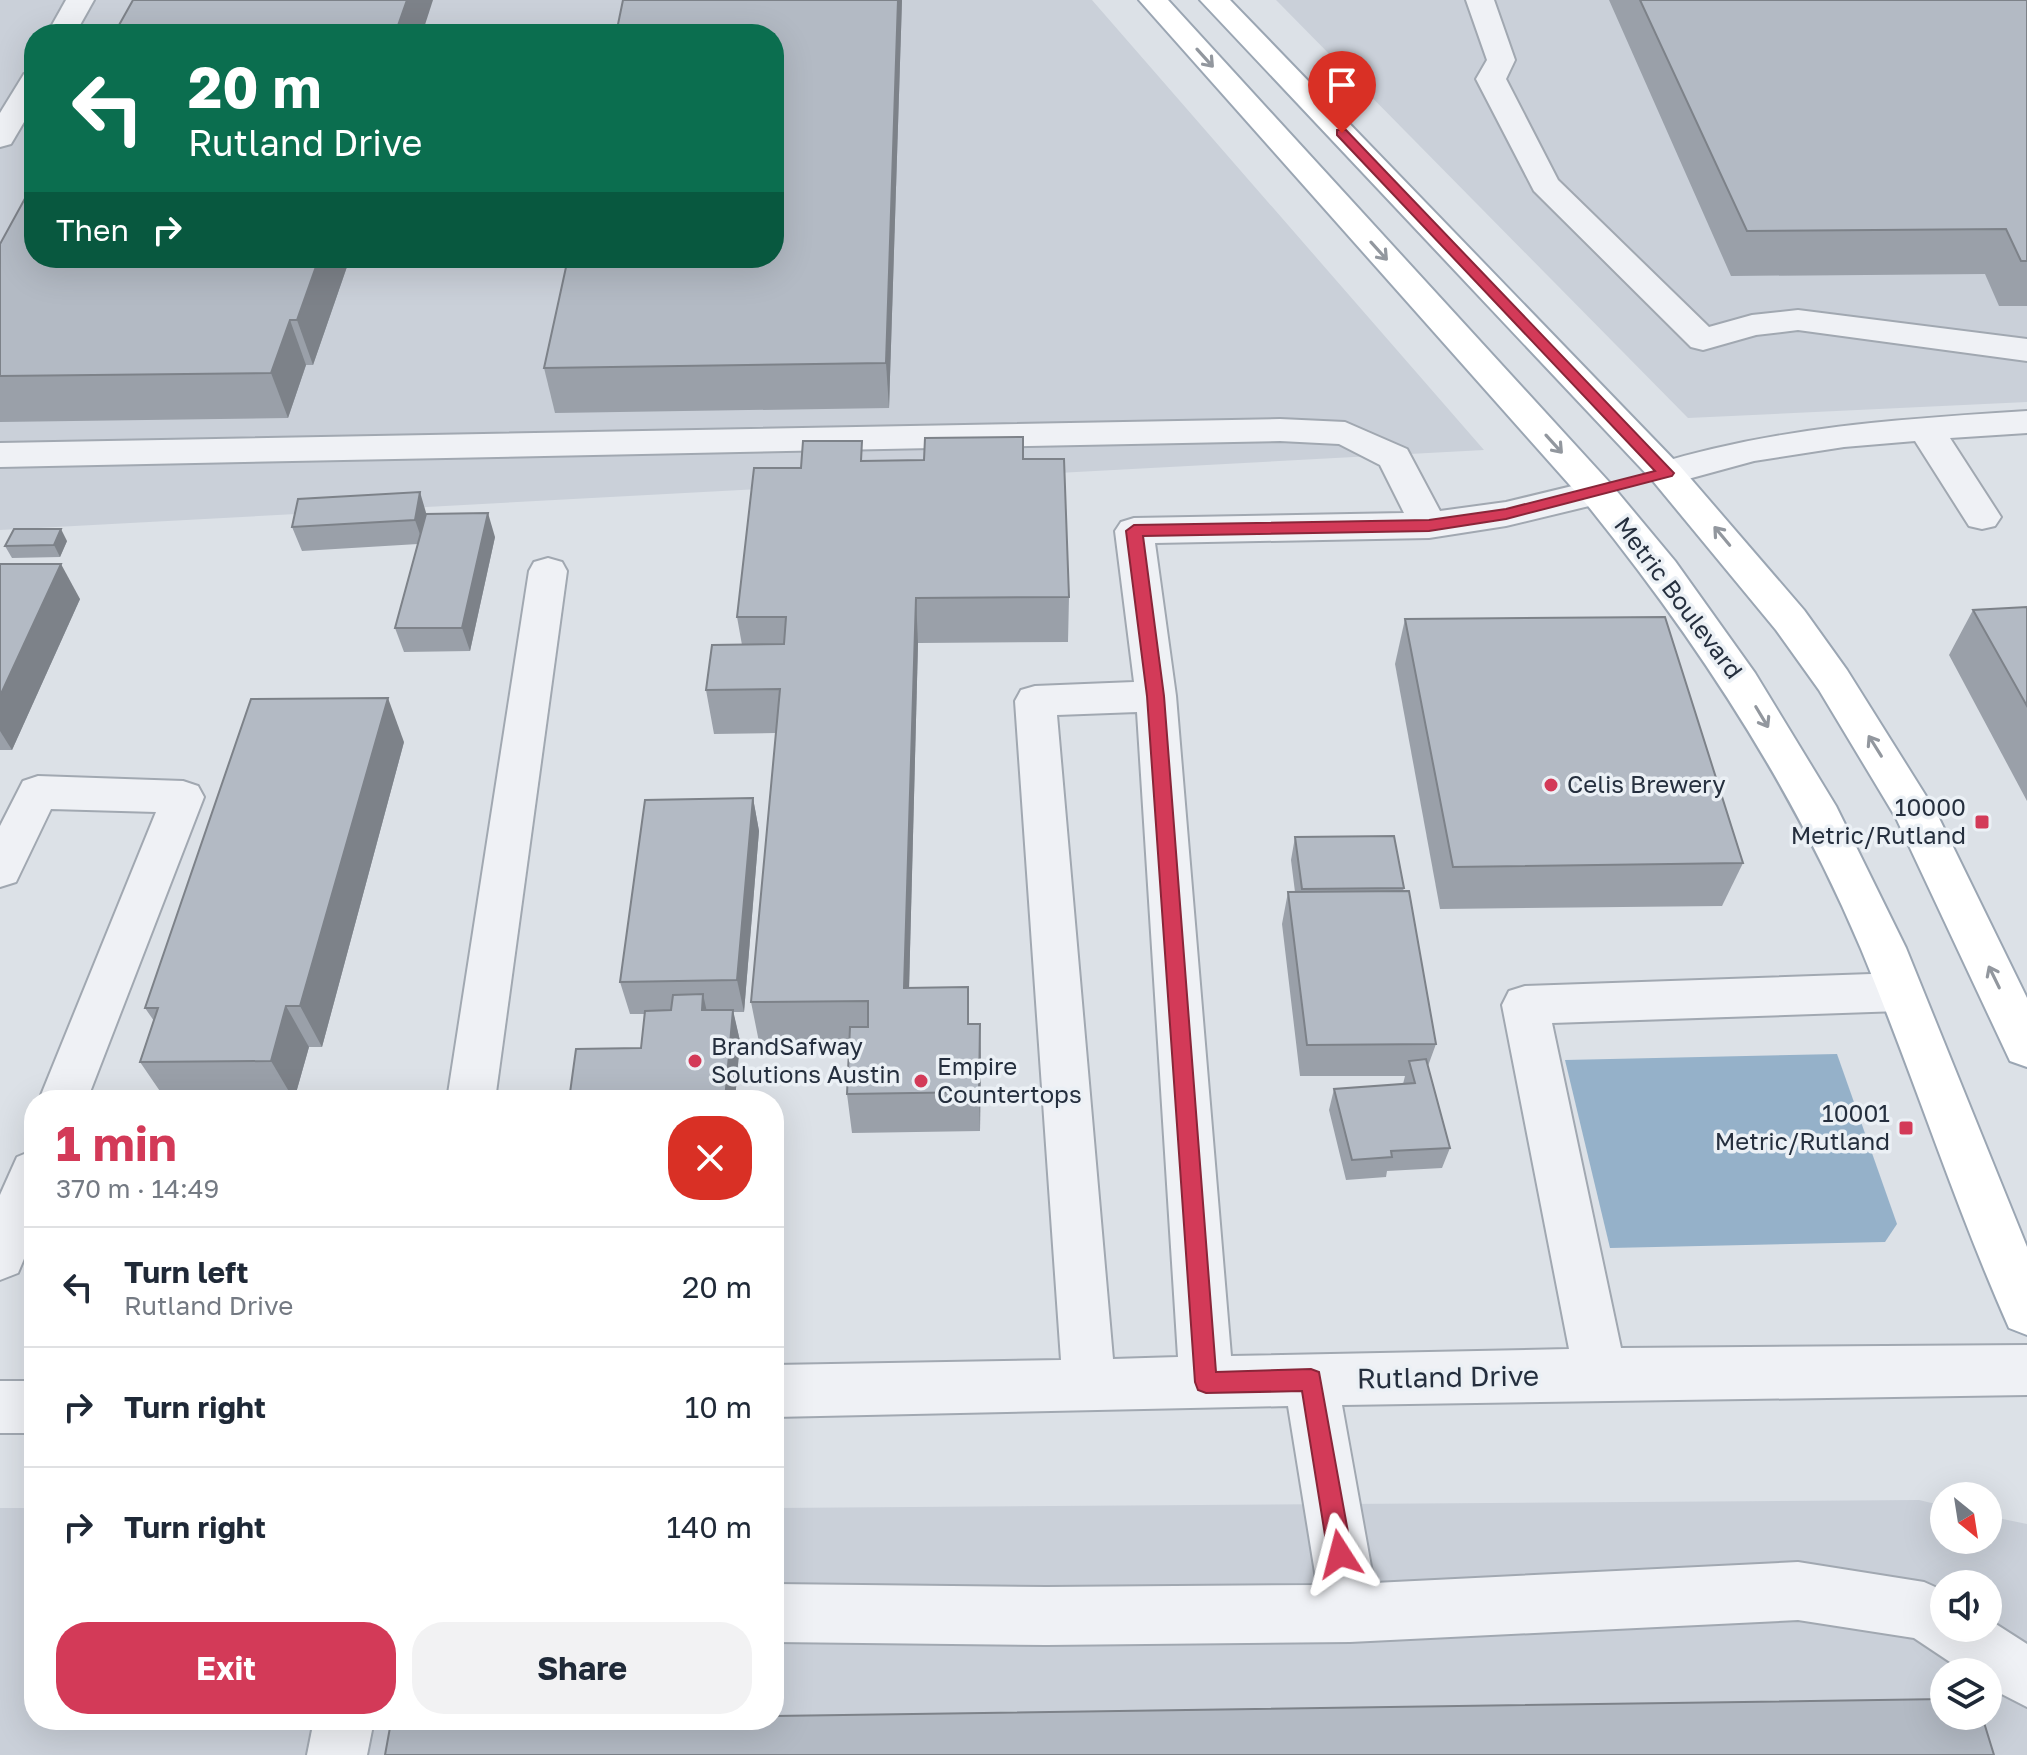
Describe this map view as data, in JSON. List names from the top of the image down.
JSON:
{
  "streets": {
    "main road": ["Metric Boulevard"],
    "street": ["Rutland Drive"]
  },
  "places": {
    "other": ["Celis Brewery", "BrandSafway Solutions Austin", "Empire Countertops"],
    "transit": ["10000 Metric/Rutland", "10001 Metric/Rutland"]
  },
  "north": "bottom right",
  "page": {
    "turn": ["20 m", "Rutland Drive"],
    "then": "Then",
    "heading": ["1 min", "370 m · 14:49"],
    "list": [
      {
        "name": "Turn left",
        "note": "Rutland Drive",
        "value": "20 m"
      },
      {
        "name": "Turn right",
        "value": "10 m"
      },
      {
        "name": "Turn right",
        "value": "140 m"
      }
    ],
    "buttons": ["Exit", "Share"]
  }
}
